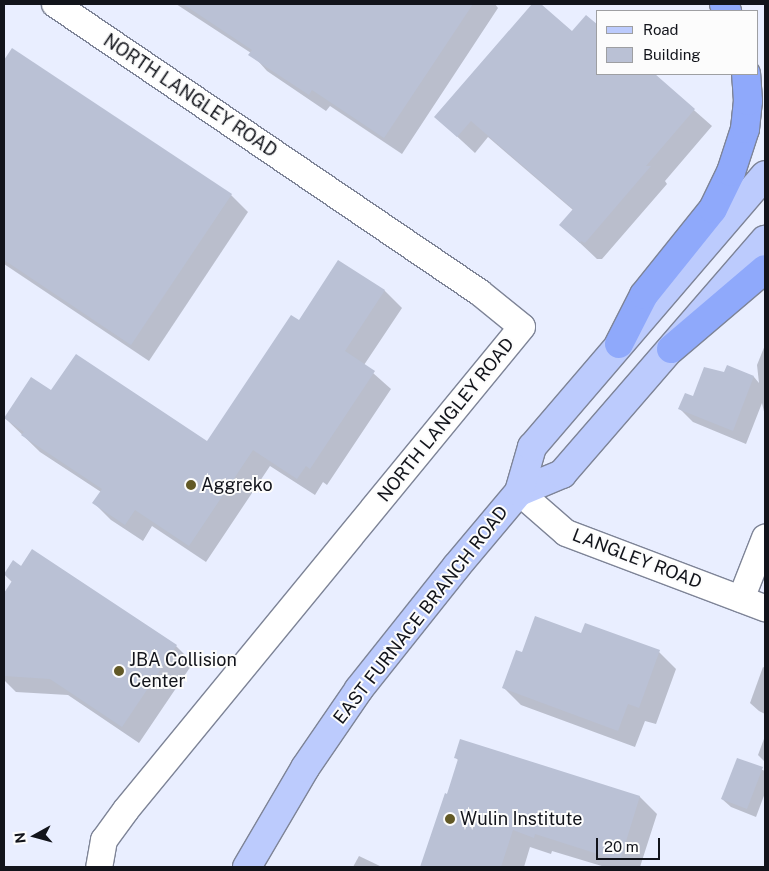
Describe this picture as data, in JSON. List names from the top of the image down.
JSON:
{
  "streets": {
    "main road": ["EAST FURNACE BRANCH ROAD"],
    "street": ["NORTH LANGLEY ROAD", "LANGLEY ROAD"]
  },
  "crossings": [
    ["LANGLEY ROAD", "EAST FURNACE BRANCH ROAD"]
  ],
  "places": ["Aggreko", "JBA Collision Center", "Wulin Institute"],
  "legend": ["Road", "Building"],
  "scale_bar": "20 m",
  "north": "left"
}
